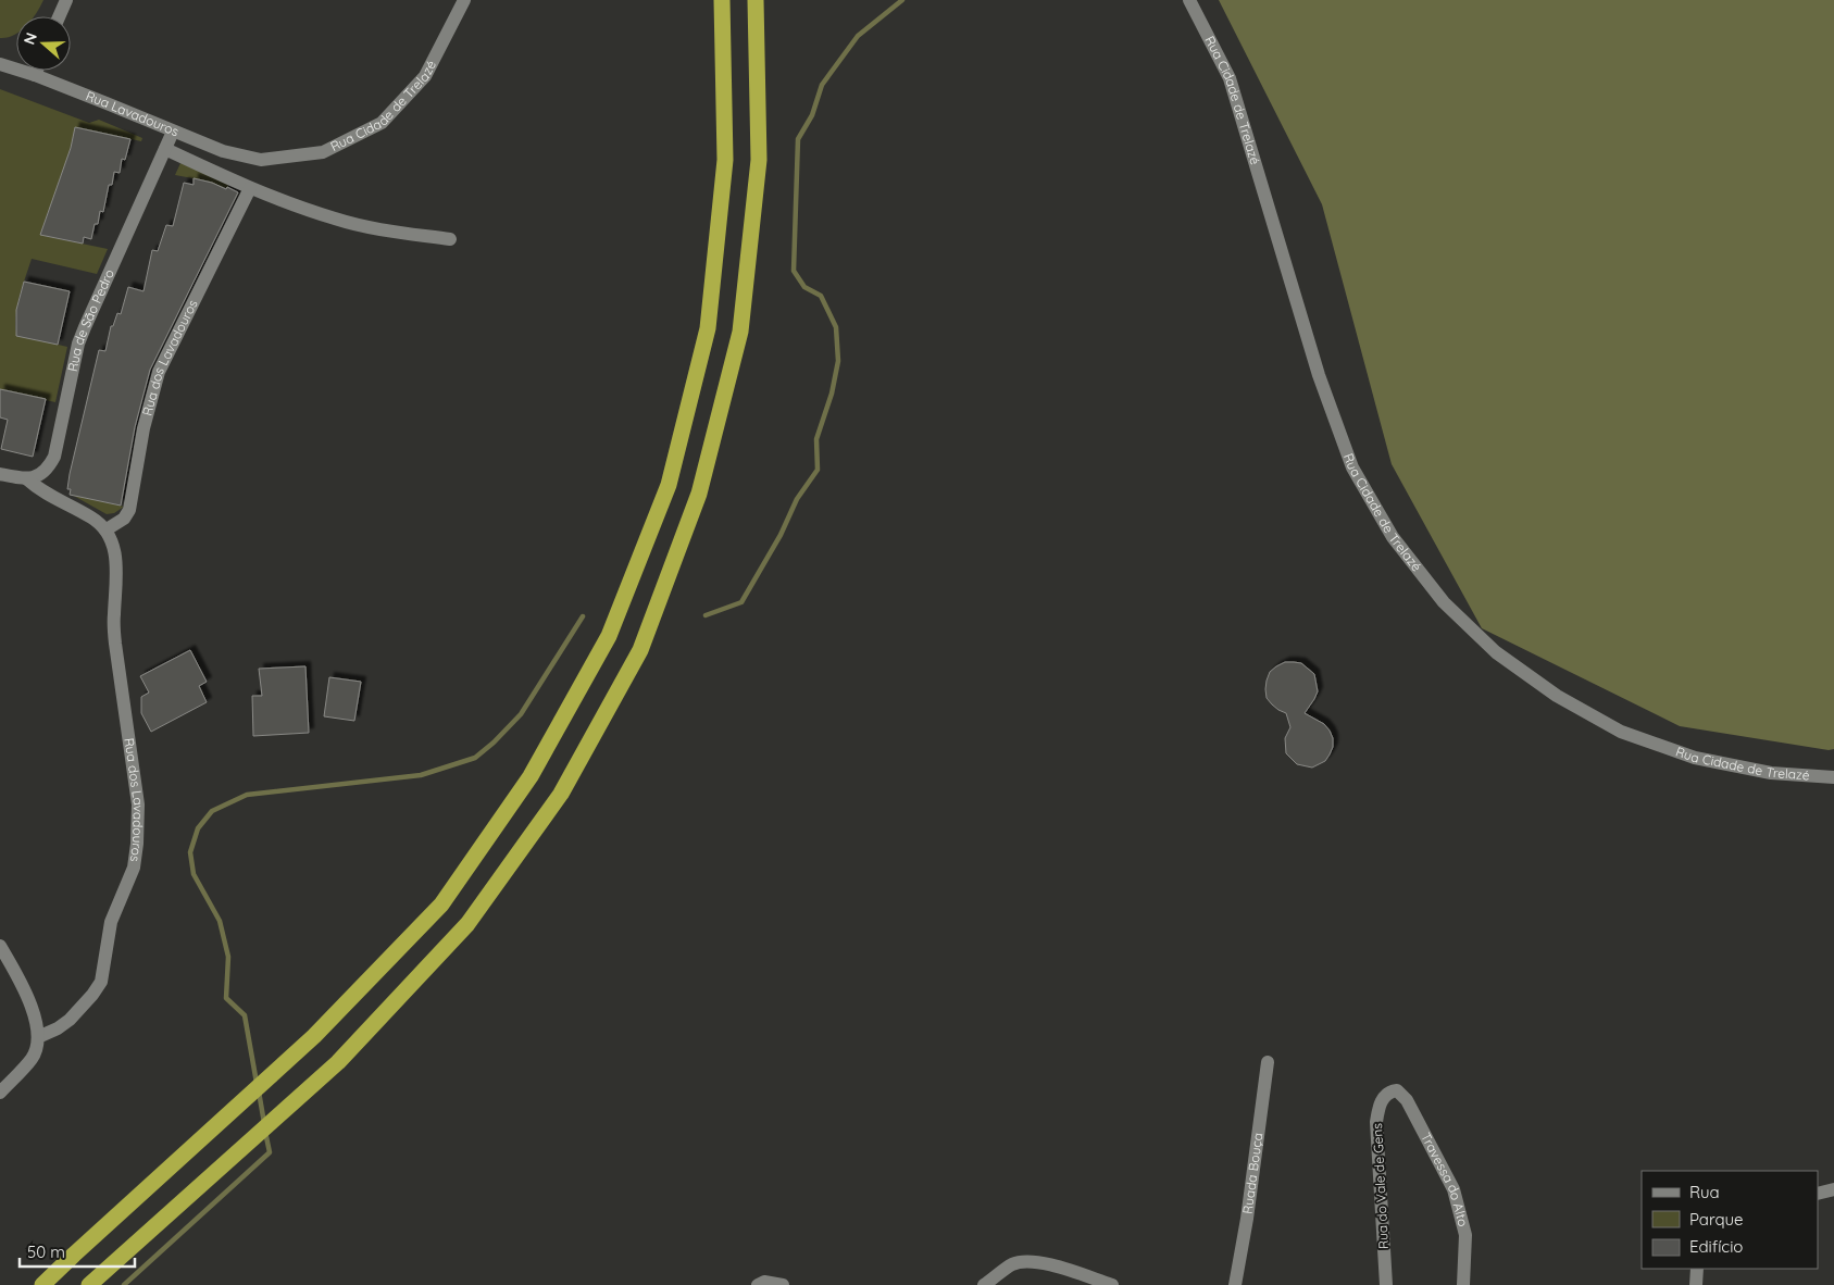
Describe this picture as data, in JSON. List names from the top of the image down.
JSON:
{
  "streets": {
    "street": [
      "Rua Cidade de Trelazé",
      "Rua Lavadouros",
      "Rua de São Pedro",
      "Rua dos Lavadouros",
      "Ruada Bouça",
      "Travessa do Alto",
      "Rua do Vale de Gens"
    ]
  },
  "crossings": [
    ["Rua Cidade de Trelazé", "Rua Lavadouros"],
    ["Rua Lavadouros", "Rua de São Pedro"],
    ["Travessa do Alto", "Rua do Vale de Gens"]
  ],
  "legend": ["Rua", "Parque", "Edifício"],
  "scale_bar": "50 m",
  "north": "left"
}
